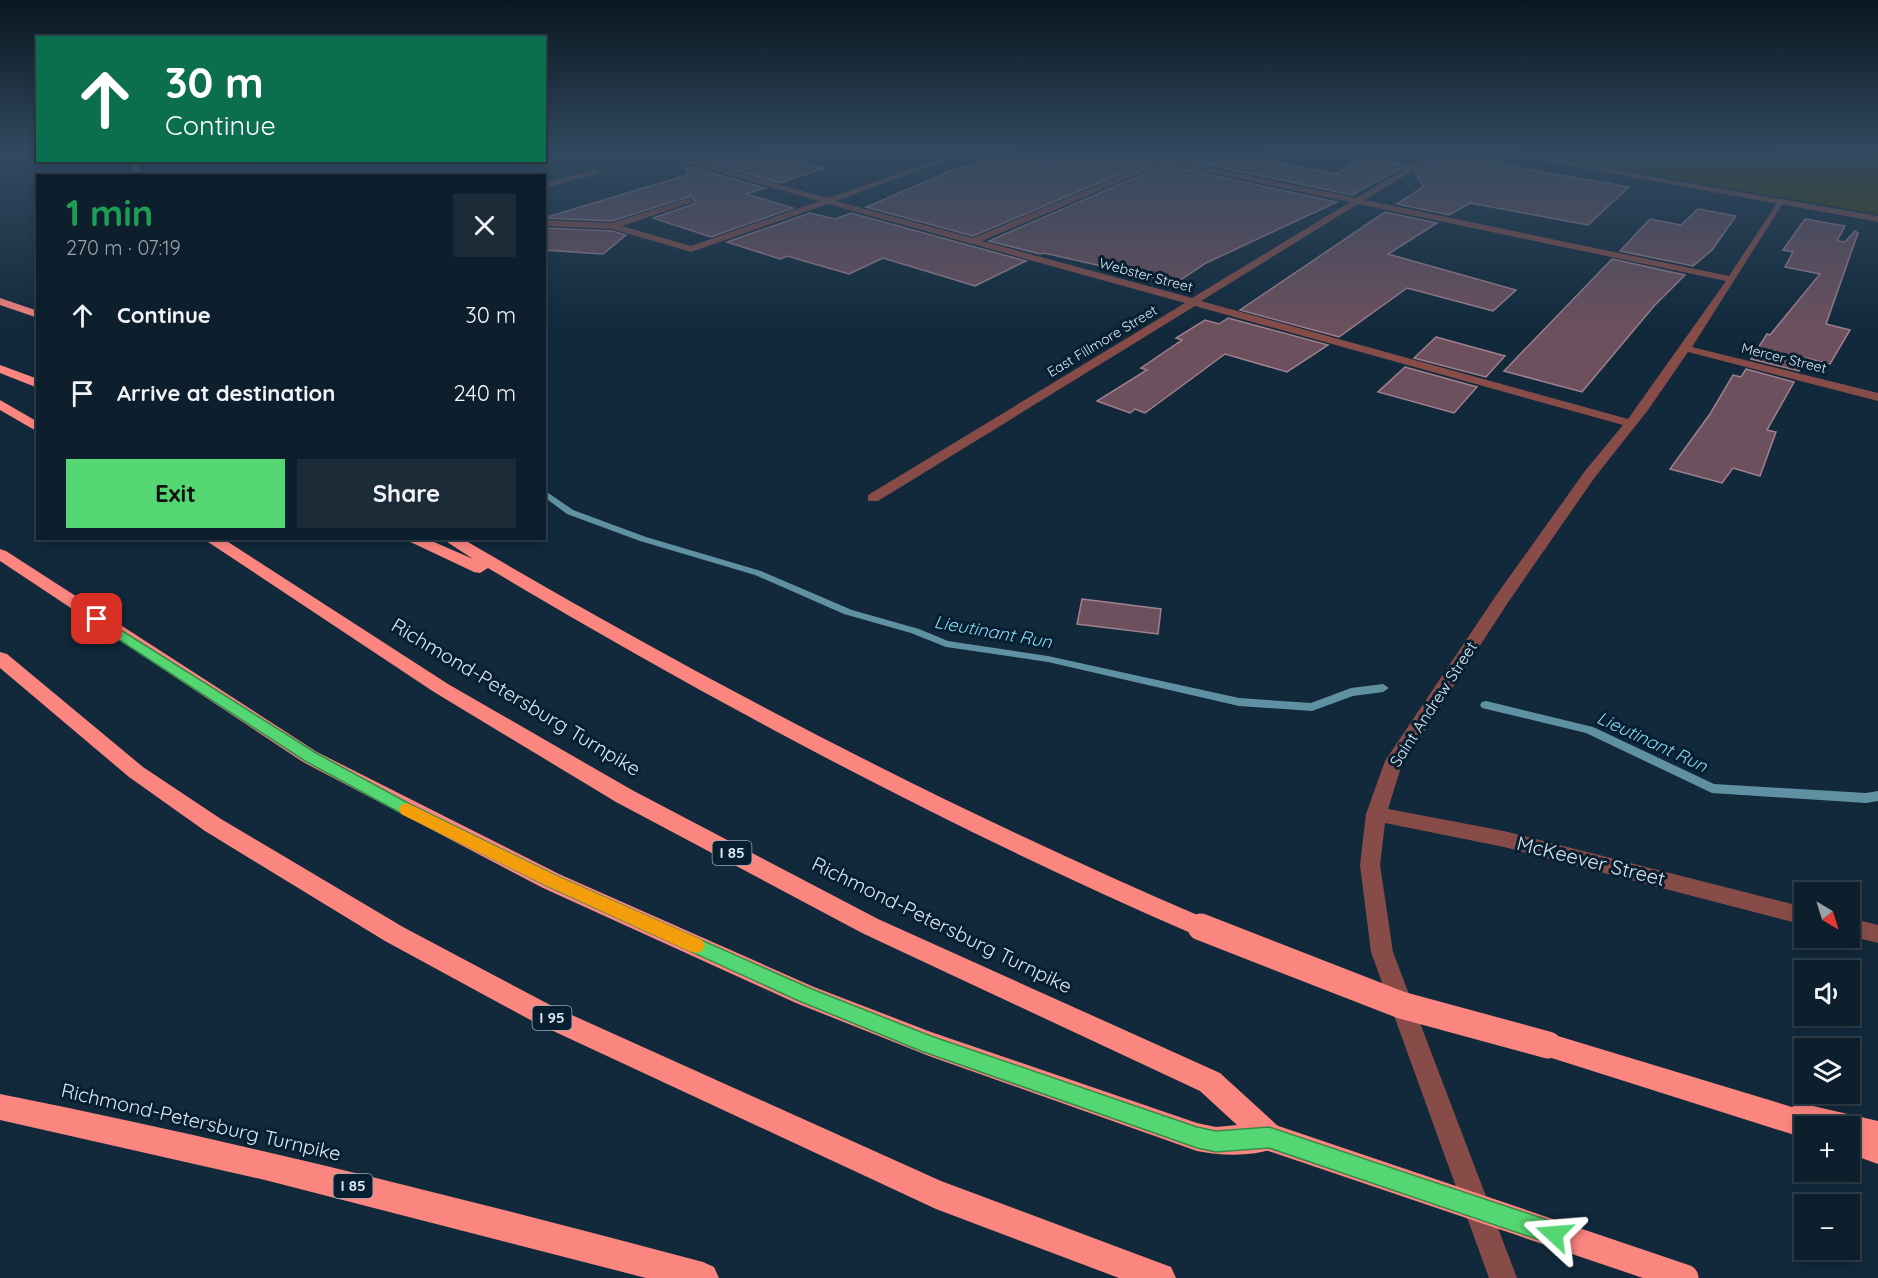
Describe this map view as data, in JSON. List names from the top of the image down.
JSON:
{
  "streets": {
    "highway": ["Richmond-Petersburg Turnpike", "I 85", "I 95"],
    "street": [
      "Webster Street",
      "East Fillmore Street",
      "Mercer Street",
      "Saint Andrew Street",
      "McKeever Street"
    ]
  },
  "crossings": [
    ["Webster Street", "East Fillmore Street"],
    ["Webster Street", "Saint Andrew Street"],
    ["Mercer Street", "Saint Andrew Street"],
    ["Saint Andrew Street", "McKeever Street"]
  ],
  "water": ["Lieutinant Run"],
  "north": "bottom right",
  "page": {
    "turn": ["30 m", "Continue"],
    "heading": ["1 min", "270 m · 07:19"],
    "list": [
      {
        "name": "Continue",
        "value": "30 m"
      },
      {
        "name": "Arrive at destination",
        "value": "240 m"
      }
    ],
    "buttons": ["Exit", "Share"],
    "map_buttons": ["+", "−"]
  }
}
